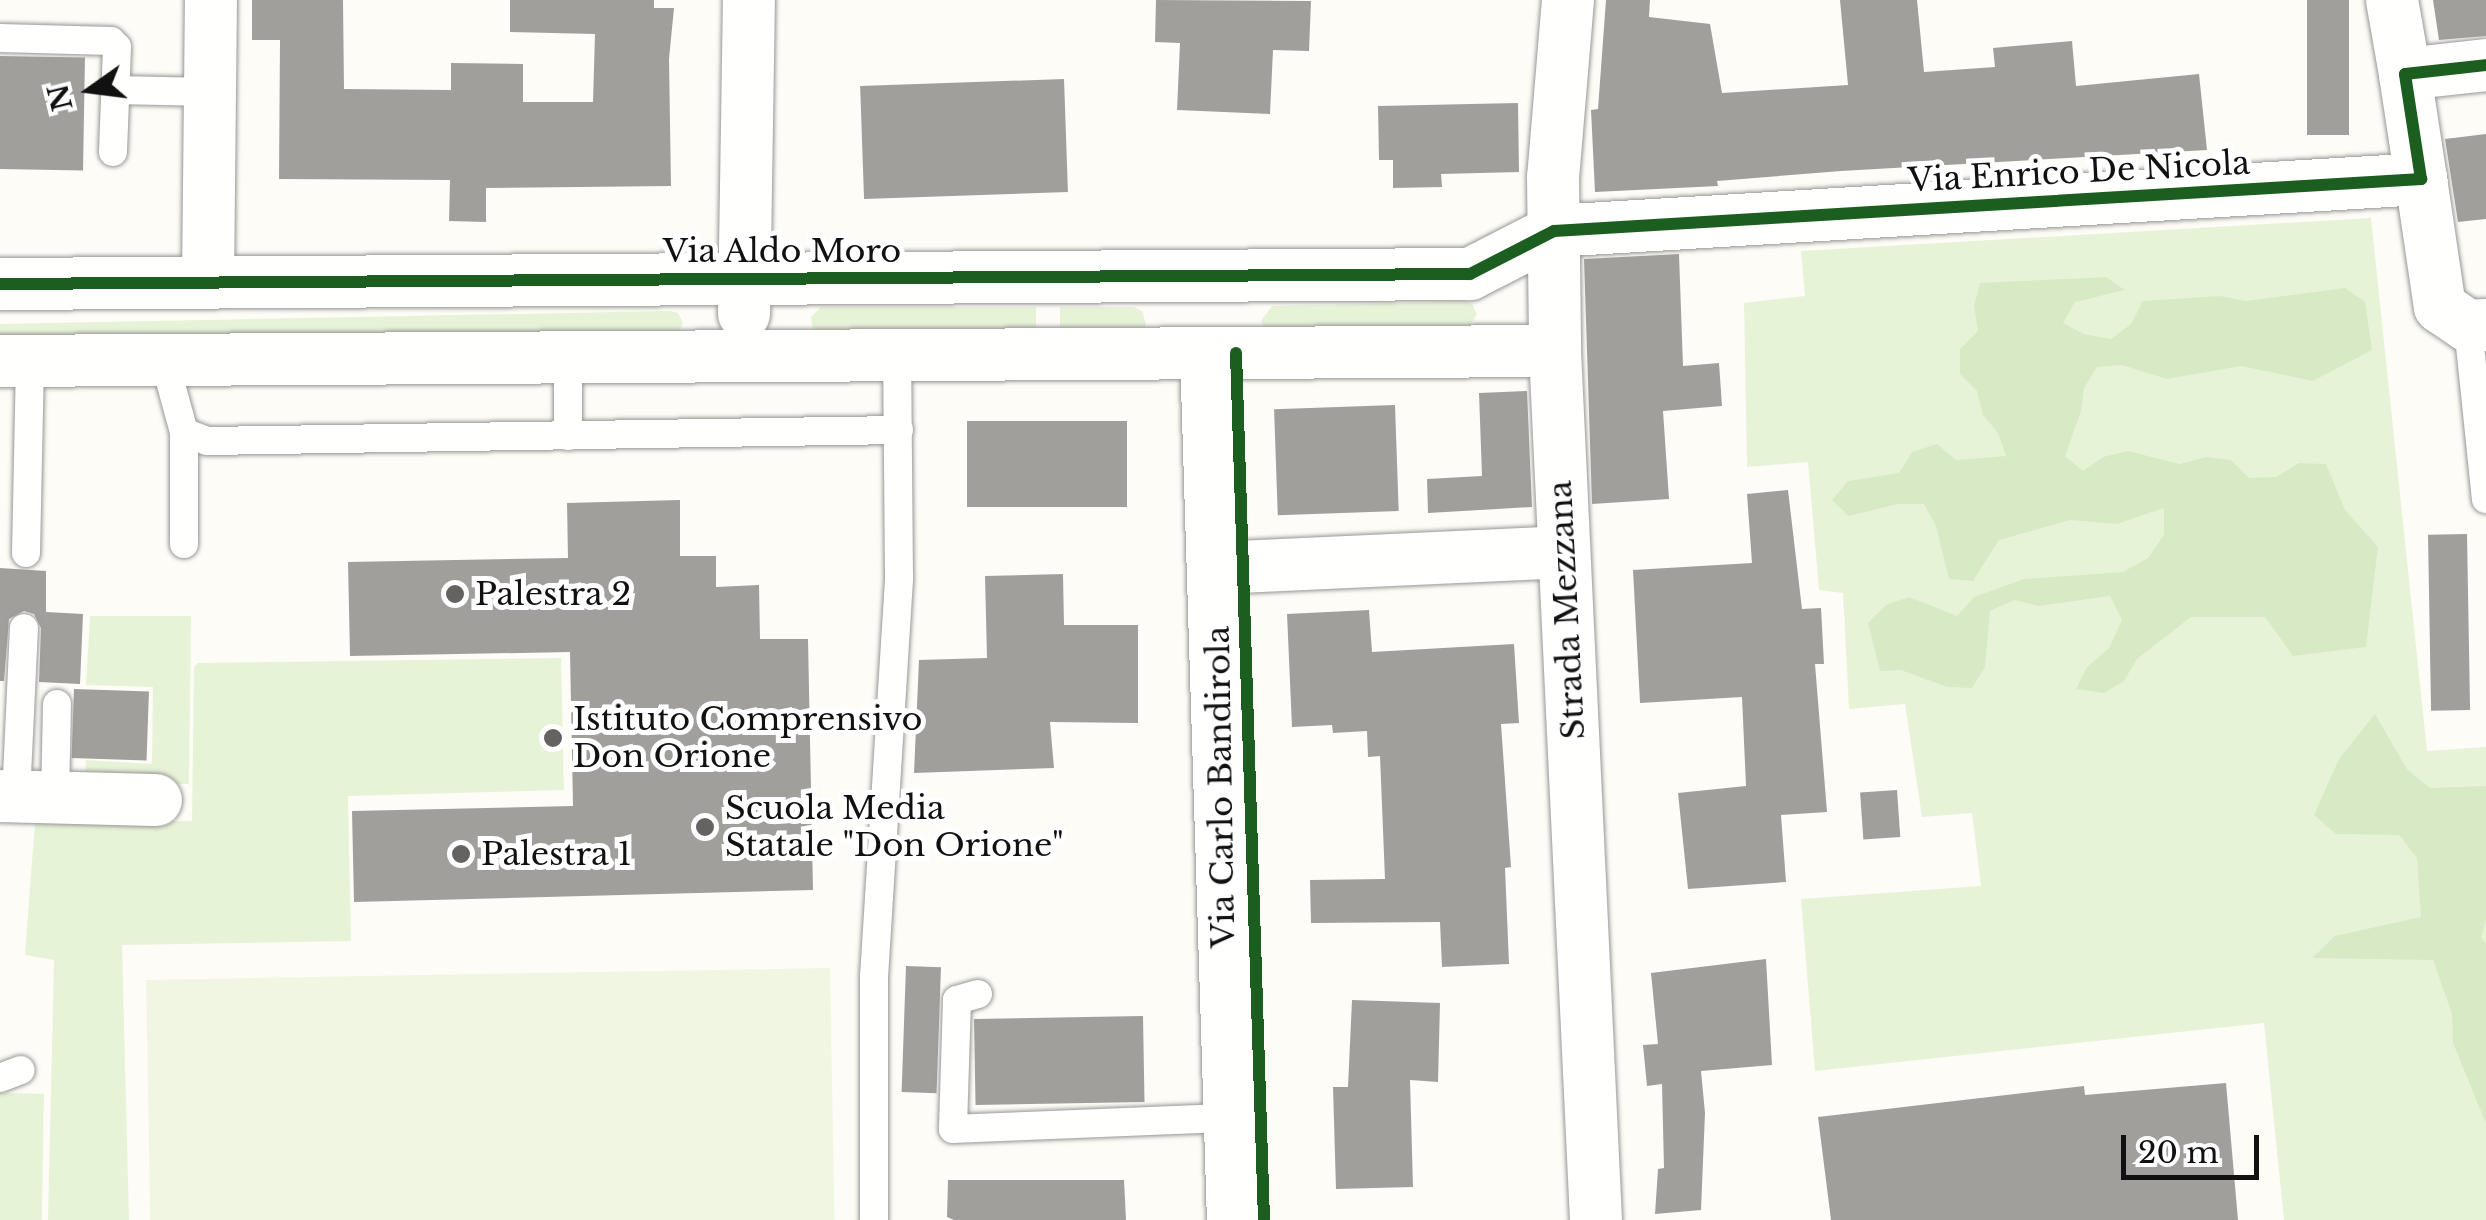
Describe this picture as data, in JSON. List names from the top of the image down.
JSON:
{
  "streets": {
    "street": [
      "Via Enrico De Nicola",
      "Via Aldo Moro",
      "Strada Mezzana",
      "Via Carlo Bandirola"
    ]
  },
  "crossings": [
    ["Via Enrico De Nicola", "Via Aldo Moro"],
    ["Via Enrico De Nicola", "Strada Mezzana"],
    ["Via Aldo Moro", "Strada Mezzana"]
  ],
  "places": [
    "Palestra 2",
    "Istituto Comprensivo Don Orione",
    "Scuola Media Statale \"Don Orione\"",
    "Palestra 1"
  ],
  "scale_bar": "20 m",
  "north": "left"
}
